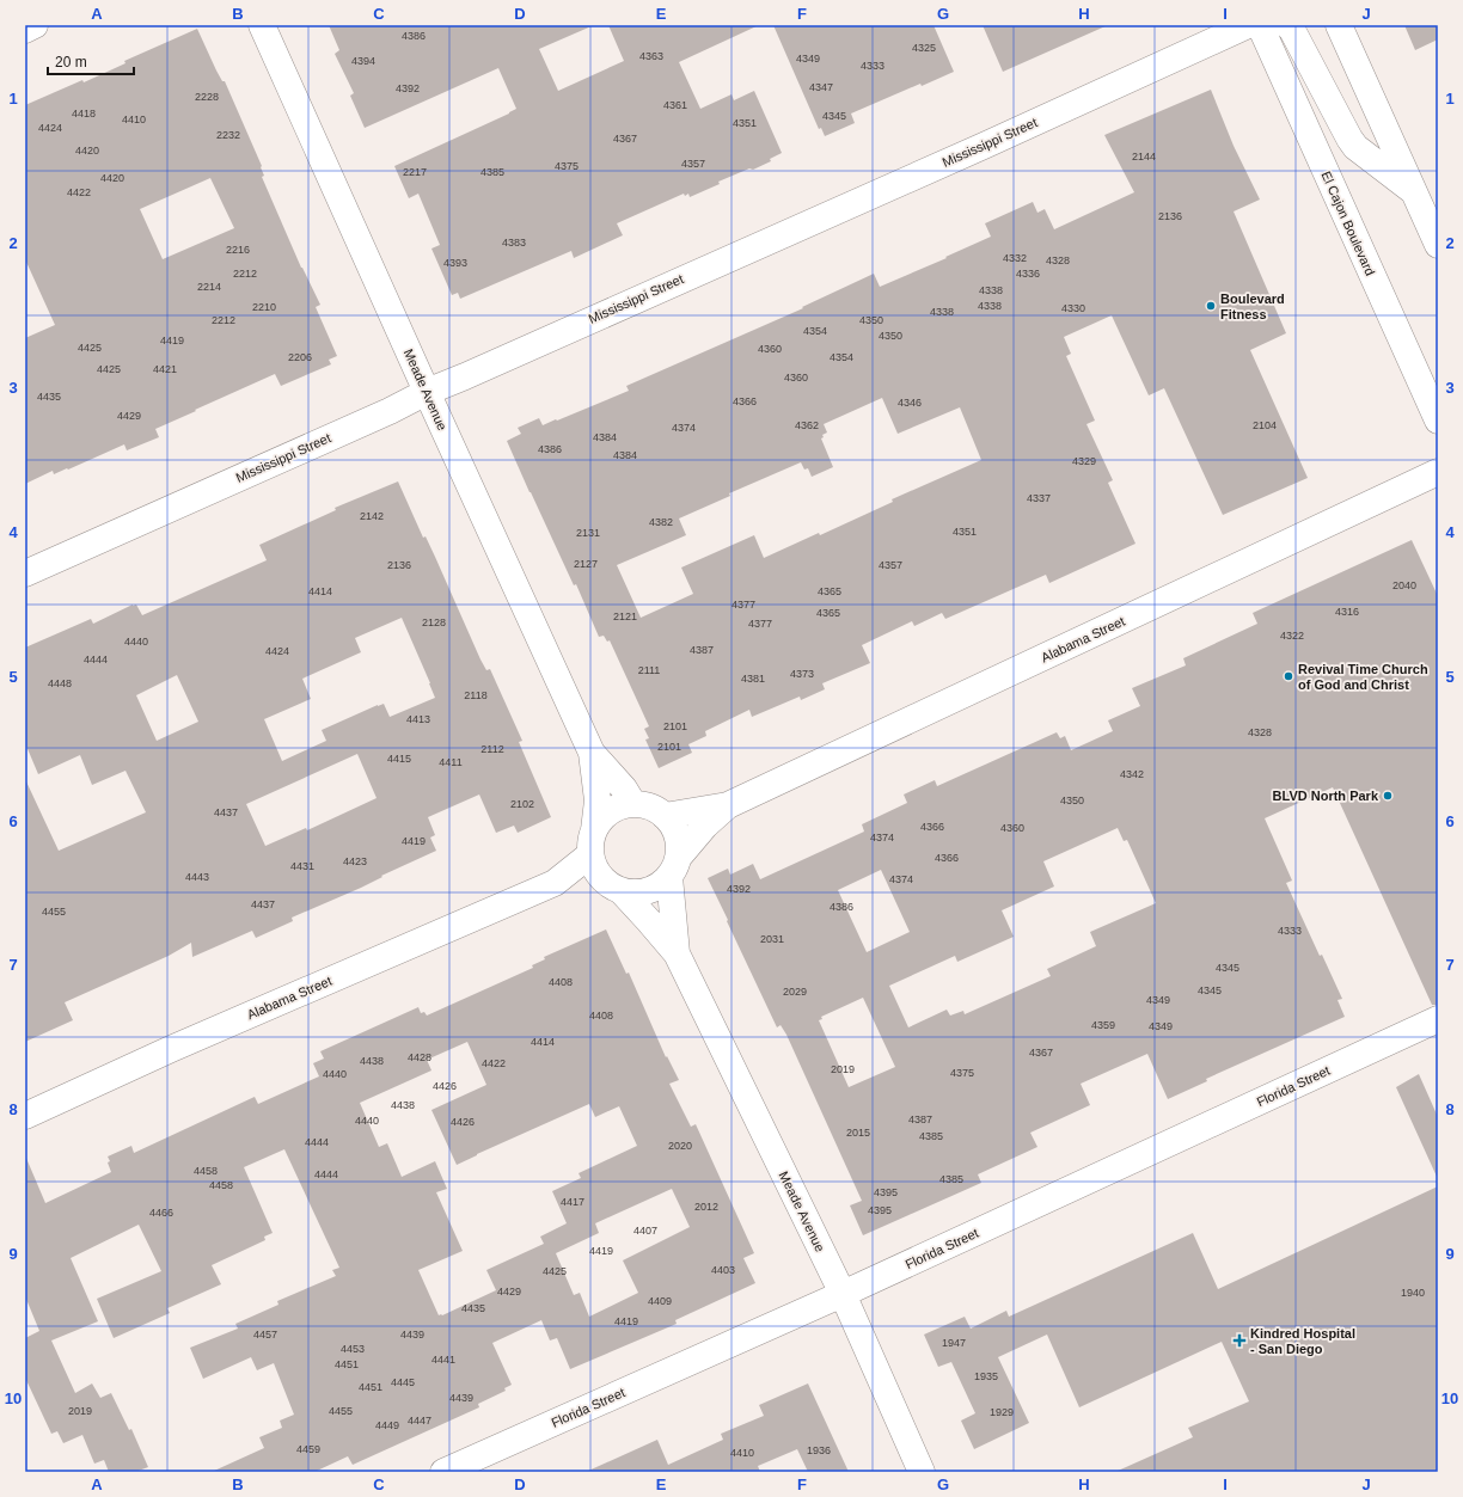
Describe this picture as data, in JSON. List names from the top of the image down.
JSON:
{
  "streets": {
    "street": [
      "Mississippi Street",
      "El Cajon Boulevard",
      "Meade Avenue",
      "Alabama Street",
      "Florida Street"
    ]
  },
  "crossings": [
    ["Mississippi Street", "Meade Avenue"],
    ["Meade Avenue", "Alabama Street"],
    ["Meade Avenue", "Florida Street"]
  ],
  "places": {
    "other": ["Boulevard Fitness", "Revival Time Church of God and Christ", "BLVD North Park"],
    "health": ["Kindred Hospital - San Diego"]
  },
  "house_numbers": [
    "4386",
    "4325",
    "4363",
    "4349",
    "4394",
    "4333",
    "4347",
    "4392",
    "2228",
    "4361",
    "4418",
    "4345",
    "4410",
    "4351",
    "4424",
    "2232",
    "4367",
    "4420",
    "2144",
    "4357",
    "4375",
    "2217",
    "4385",
    "4420",
    "4422",
    "2136",
    "4383",
    "2216",
    "4332",
    "4328",
    "4393",
    "2212",
    "4336",
    "2214",
    "4338",
    "4338",
    "2210",
    "4330",
    "4338",
    "2212",
    "4350",
    "4354",
    "4350",
    "4419",
    "4425",
    "4360",
    "2206",
    "4354",
    "4425",
    "4421",
    "4360",
    "4435",
    "4366",
    "4346",
    "4429",
    "4362",
    "2104",
    "4374",
    "4384",
    "4386",
    "4384",
    "4329",
    "4337",
    "2142",
    "4382",
    "4351",
    "2131",
    "2127",
    "2136",
    "4357",
    "2040",
    "4414",
    "4365",
    "4377",
    "4316",
    "4365",
    "2121",
    "2128",
    "4377",
    "4322",
    "4440",
    "4387",
    "4424",
    "4444",
    "2111",
    "4373",
    "4381",
    "4448",
    "2118",
    "4413",
    "2101",
    "4328",
    "2101",
    "2112",
    "4415",
    "4411",
    "4342",
    "4350",
    "2102",
    "4437",
    "4366",
    "4360",
    "4374",
    "4419",
    "4366",
    "4423",
    "4431",
    "4443",
    "4374",
    "4392",
    "4437",
    "4386",
    "4455",
    "4333",
    "2031",
    "4345",
    "4408",
    "4345",
    "2029",
    "4349",
    "4408",
    "4359",
    "4349",
    "4414",
    "4367",
    "4428",
    "4438",
    "4422",
    "2019",
    "4375",
    "4440",
    "4426",
    "4438",
    "4387",
    "4440",
    "4426",
    "2015",
    "4385",
    "4444",
    "2020",
    "4458",
    "4444",
    "4385",
    "4458",
    "4395",
    "4417",
    "2012",
    "4395",
    "4466",
    "4407",
    "4419",
    "4403",
    "4425",
    "4429",
    "1940",
    "4409",
    "4435",
    "4419",
    "4457",
    "4439",
    "1947",
    "4453",
    "4441",
    "4451",
    "1935",
    "4445",
    "4451",
    "4439",
    "2019",
    "4455",
    "1929",
    "4447",
    "4449",
    "4459",
    "1936",
    "4410"
  ],
  "scale_bar": "20 m",
  "grid": {
    "columns": [
      "A",
      "B",
      "C",
      "D",
      "E",
      "F",
      "G",
      "H",
      "I",
      "J"
    ],
    "rows": [
      "1",
      "2",
      "3",
      "4",
      "5",
      "6",
      "7",
      "8",
      "9",
      "10"
    ]
  }
}
